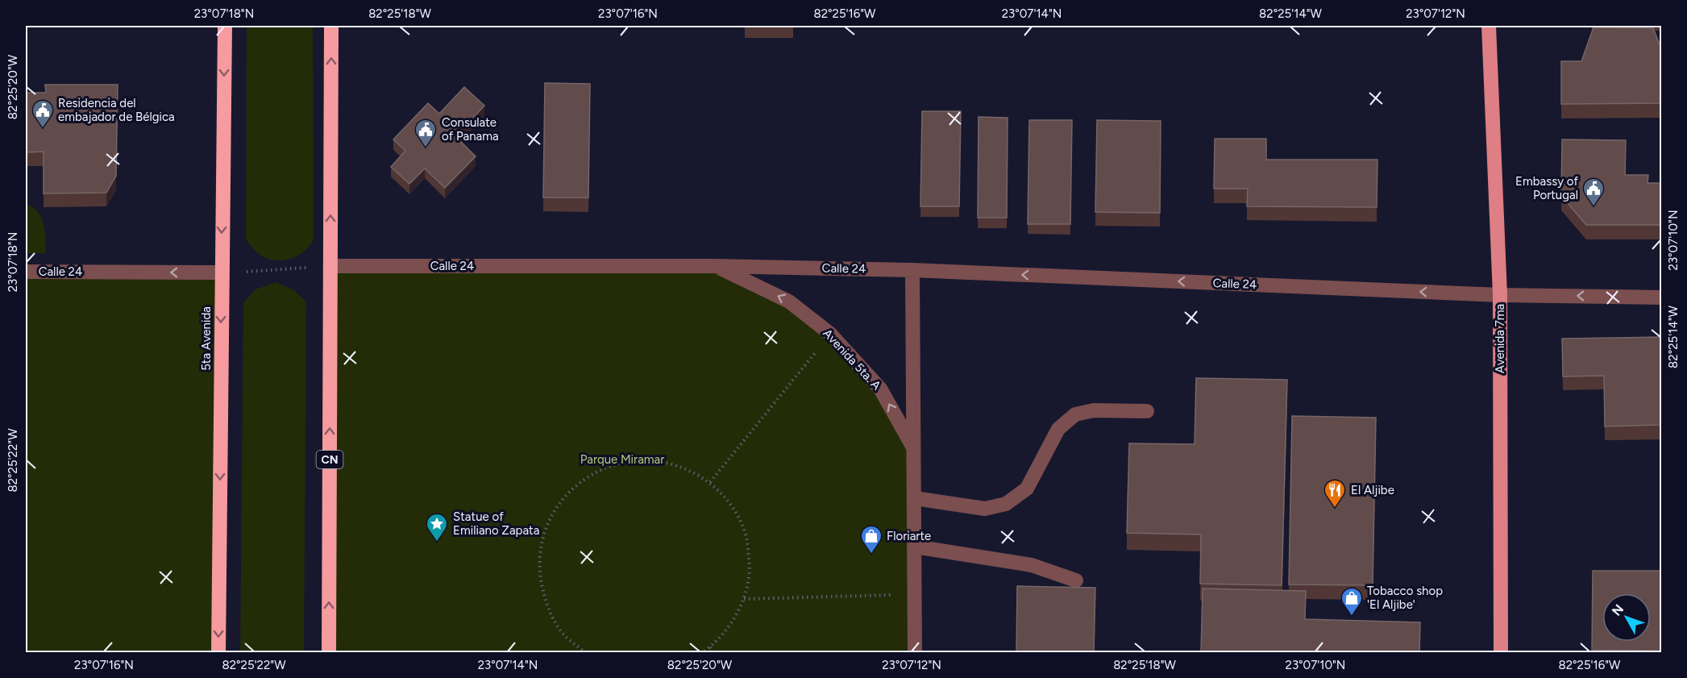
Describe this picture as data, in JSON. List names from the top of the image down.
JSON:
{
  "streets": {
    "highway": ["5ta Avenida", "CN"],
    "main road": ["Avenida 7ma"],
    "street": ["Calle 24", "Avenida 5ta. A"]
  },
  "crossings": [
    ["Calle 24", "5ta Avenida"],
    ["Calle 24", "Avenida 7ma"],
    ["Calle 24", "Avenida 5ta. A"],
    ["Calle 24", "CN"]
  ],
  "one_way": ["Calle 24", "Avenida 5ta. A"],
  "parks": ["Parque Miramar"],
  "places": {
    "public building": ["Residencia del embajador de Bélgica", "Consulate of Panama", "Embassy of Portugal"],
    "restaurant": ["El Aljibe"],
    "place": ["Statue of Emiliano Zapata"],
    "shop": ["Floriarte", "Tobacco shop 'El Aljibe'"]
  },
  "north": "top left",
  "coordinates": [
    "23°07'18\"N",
    "82°25'18\"W",
    "23°07'16\"N",
    "82°25'16\"W",
    "23°07'14\"N",
    "82°25'14\"W",
    "23°07'12\"N",
    "82°25'20\"W",
    "23°07'10\"N",
    "82°25'22\"W"
  ]
}
